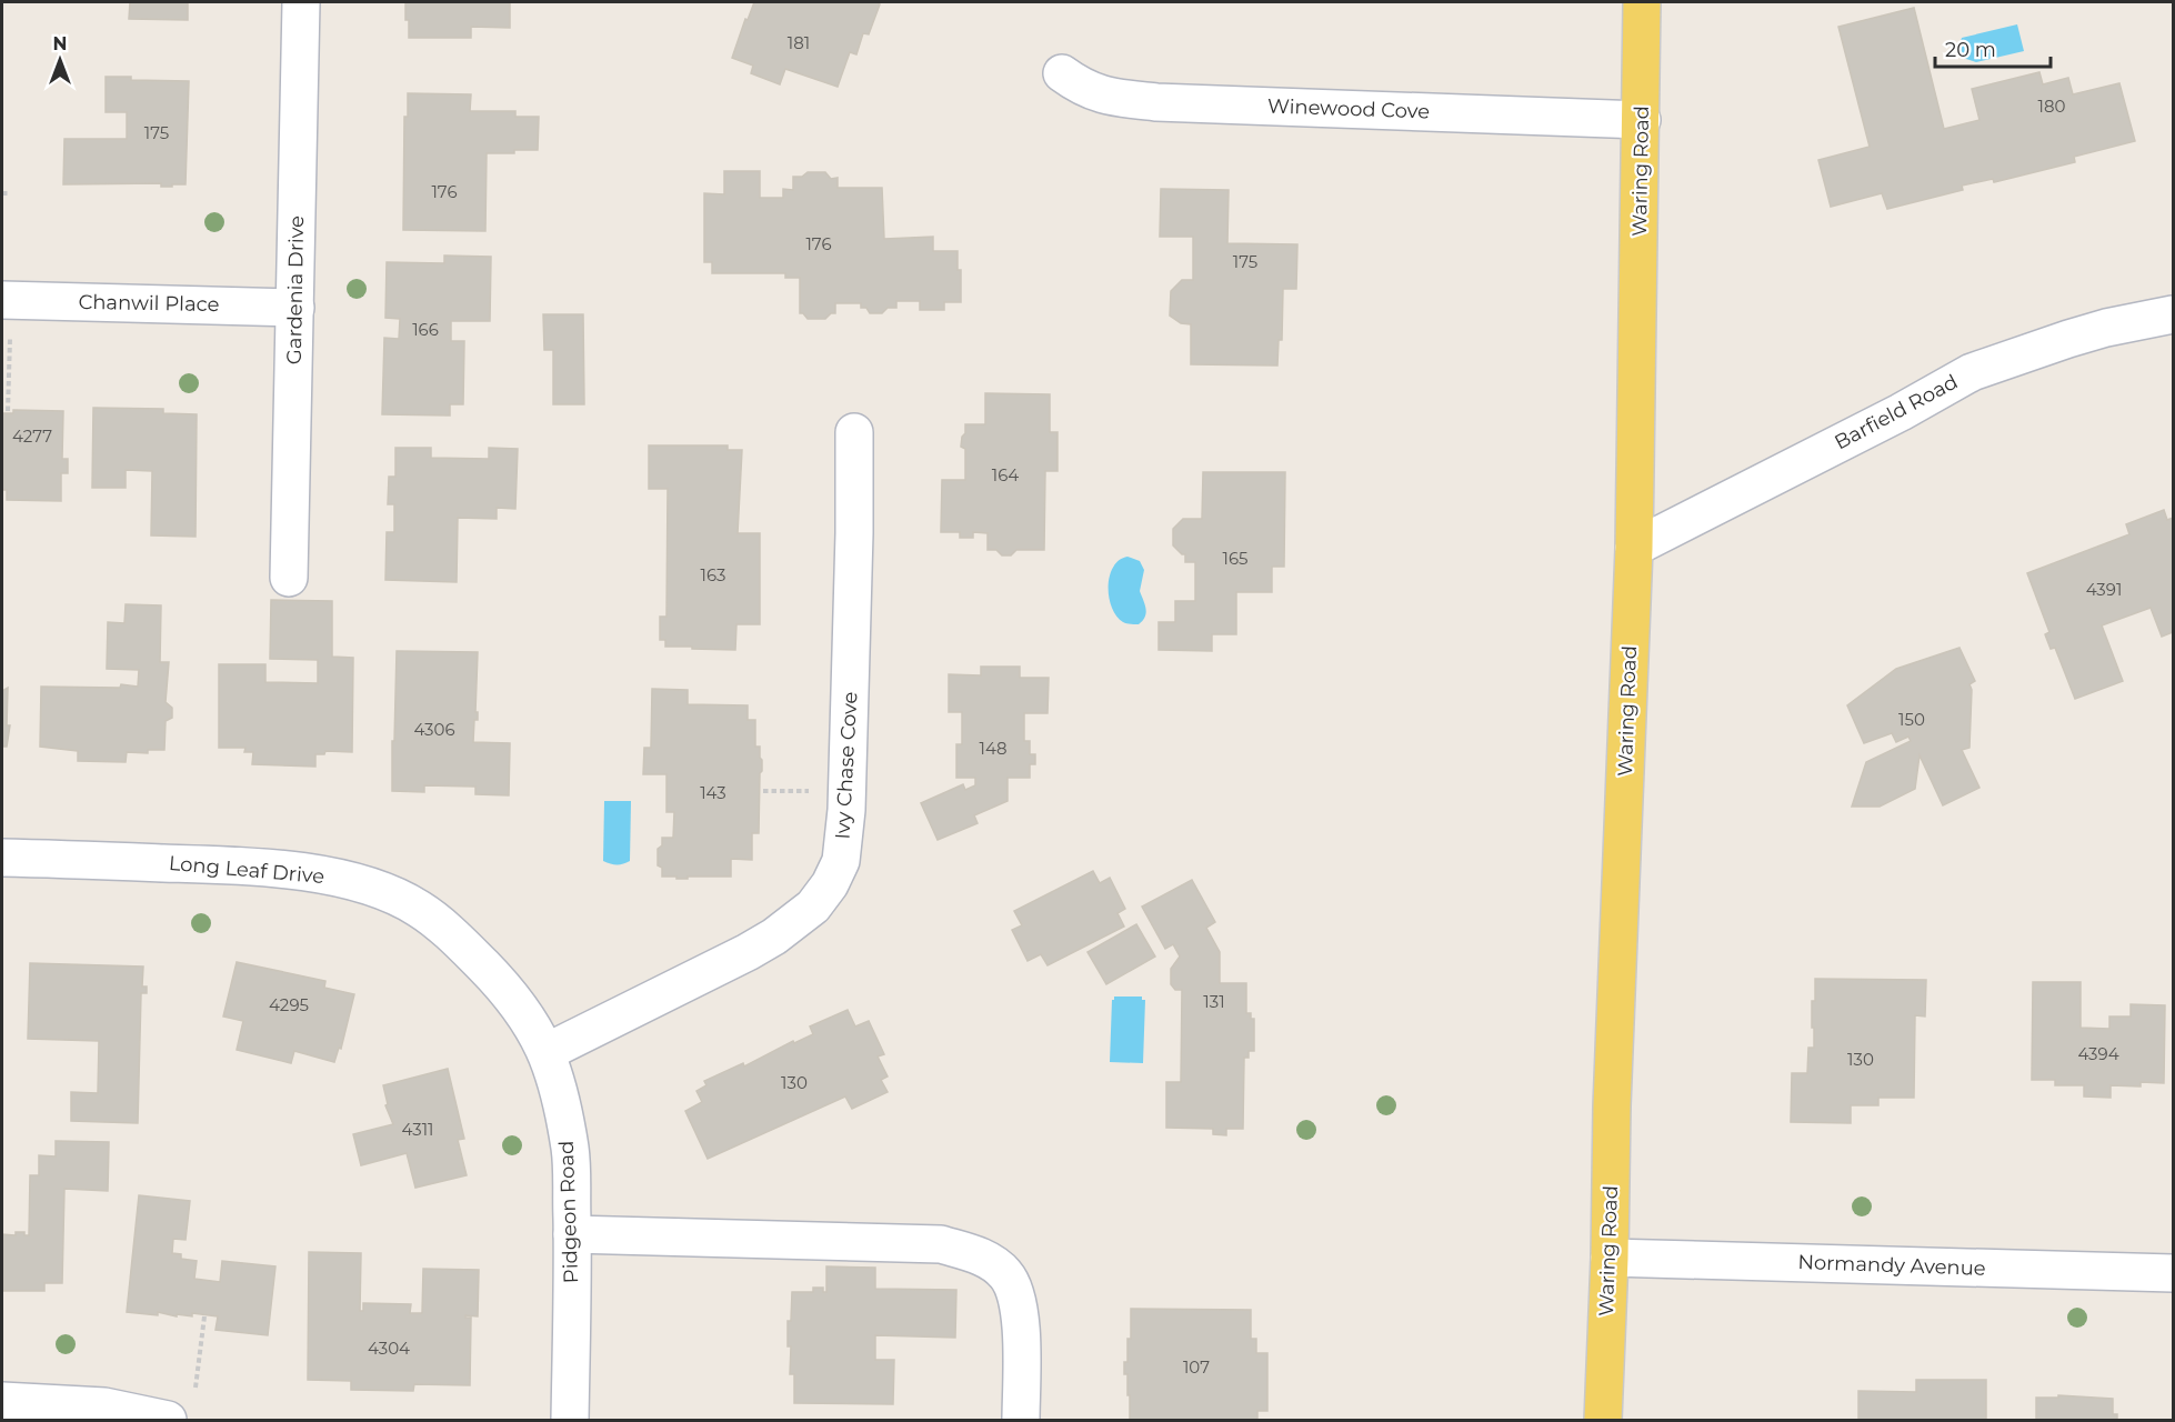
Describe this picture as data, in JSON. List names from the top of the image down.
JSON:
{
  "streets": {
    "main road": ["Waring Road"],
    "street": [
      "Winewood Cove",
      "Gardenia Drive",
      "Chanwil Place",
      "Barfield Road",
      "Ivy Chase Cove",
      "Long Leaf Drive",
      "Pidgeon Road",
      "Normandy Avenue"
    ]
  },
  "crossings": [
    ["Winewood Cove", "Waring Road"],
    ["Waring Road", "Barfield Road"],
    ["Waring Road", "Normandy Avenue"],
    ["Gardenia Drive", "Chanwil Place"],
    ["Ivy Chase Cove", "Pidgeon Road"],
    ["Long Leaf Drive", "Pidgeon Road"]
  ],
  "house_numbers": [
    "181",
    "180",
    "175",
    "176",
    "176",
    "175",
    "166",
    "4277",
    "164",
    "165",
    "163",
    "4391",
    "150",
    "4306",
    "148",
    "143",
    "131",
    "4295",
    "4394",
    "130",
    "130",
    "4311",
    "4304",
    "107"
  ],
  "scale_bar": "20 m",
  "north": "top"
}
